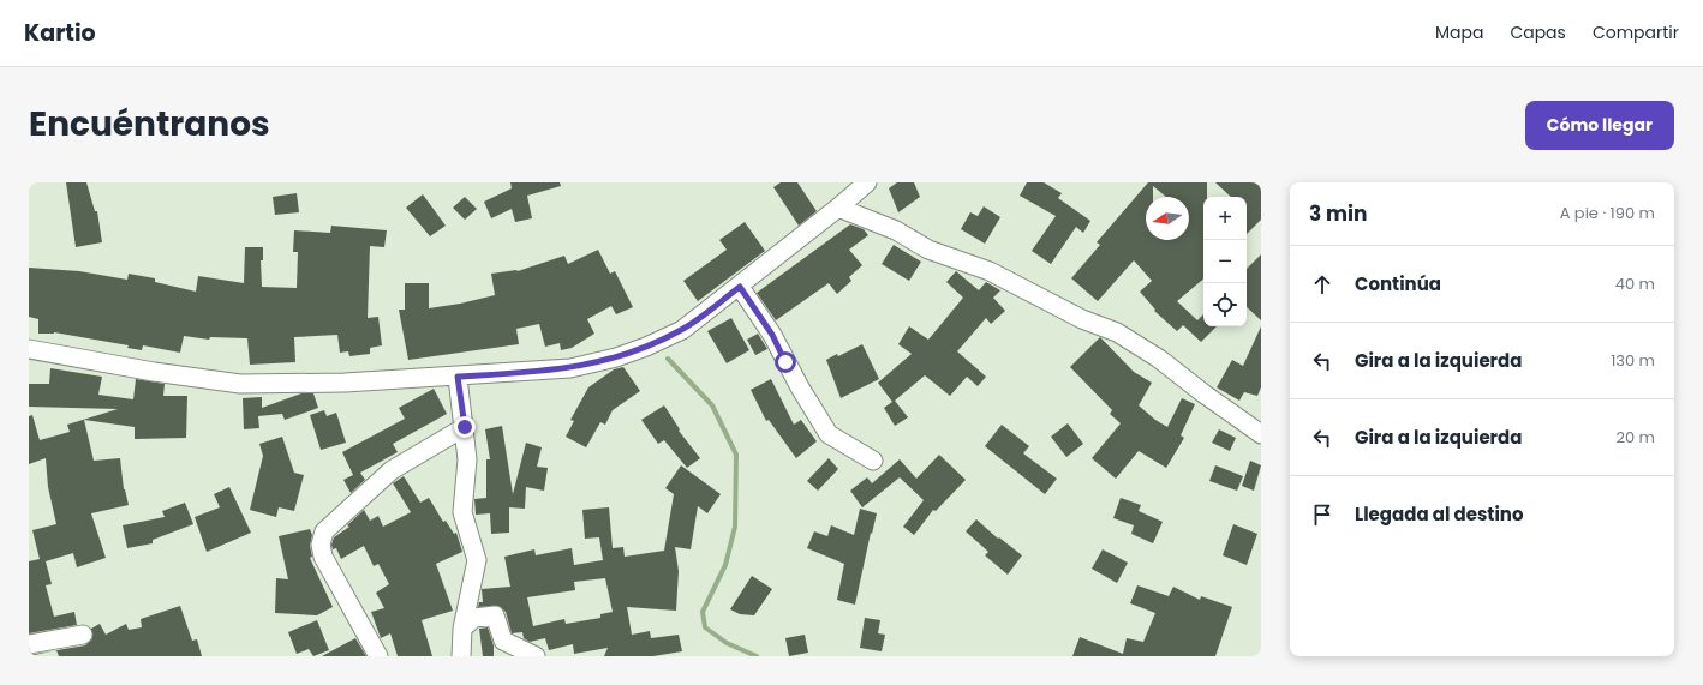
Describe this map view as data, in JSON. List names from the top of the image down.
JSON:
{
  "north": "left",
  "page": {
    "header": "Kartio",
    "nav": ["Mapa", "Capas", "Compartir"],
    "title": "Encuéntranos",
    "buttons": "Cómo llegar",
    "heading": ["3 min", "A pie · 190 m"],
    "map_buttons": ["+", "−"],
    "list": [
      ["Continúa", "40 m"],
      ["Gira a la izquierda", "130 m"],
      ["Gira a la izquierda", "20 m"],
      "Llegada al destino"
    ]
  }
}
